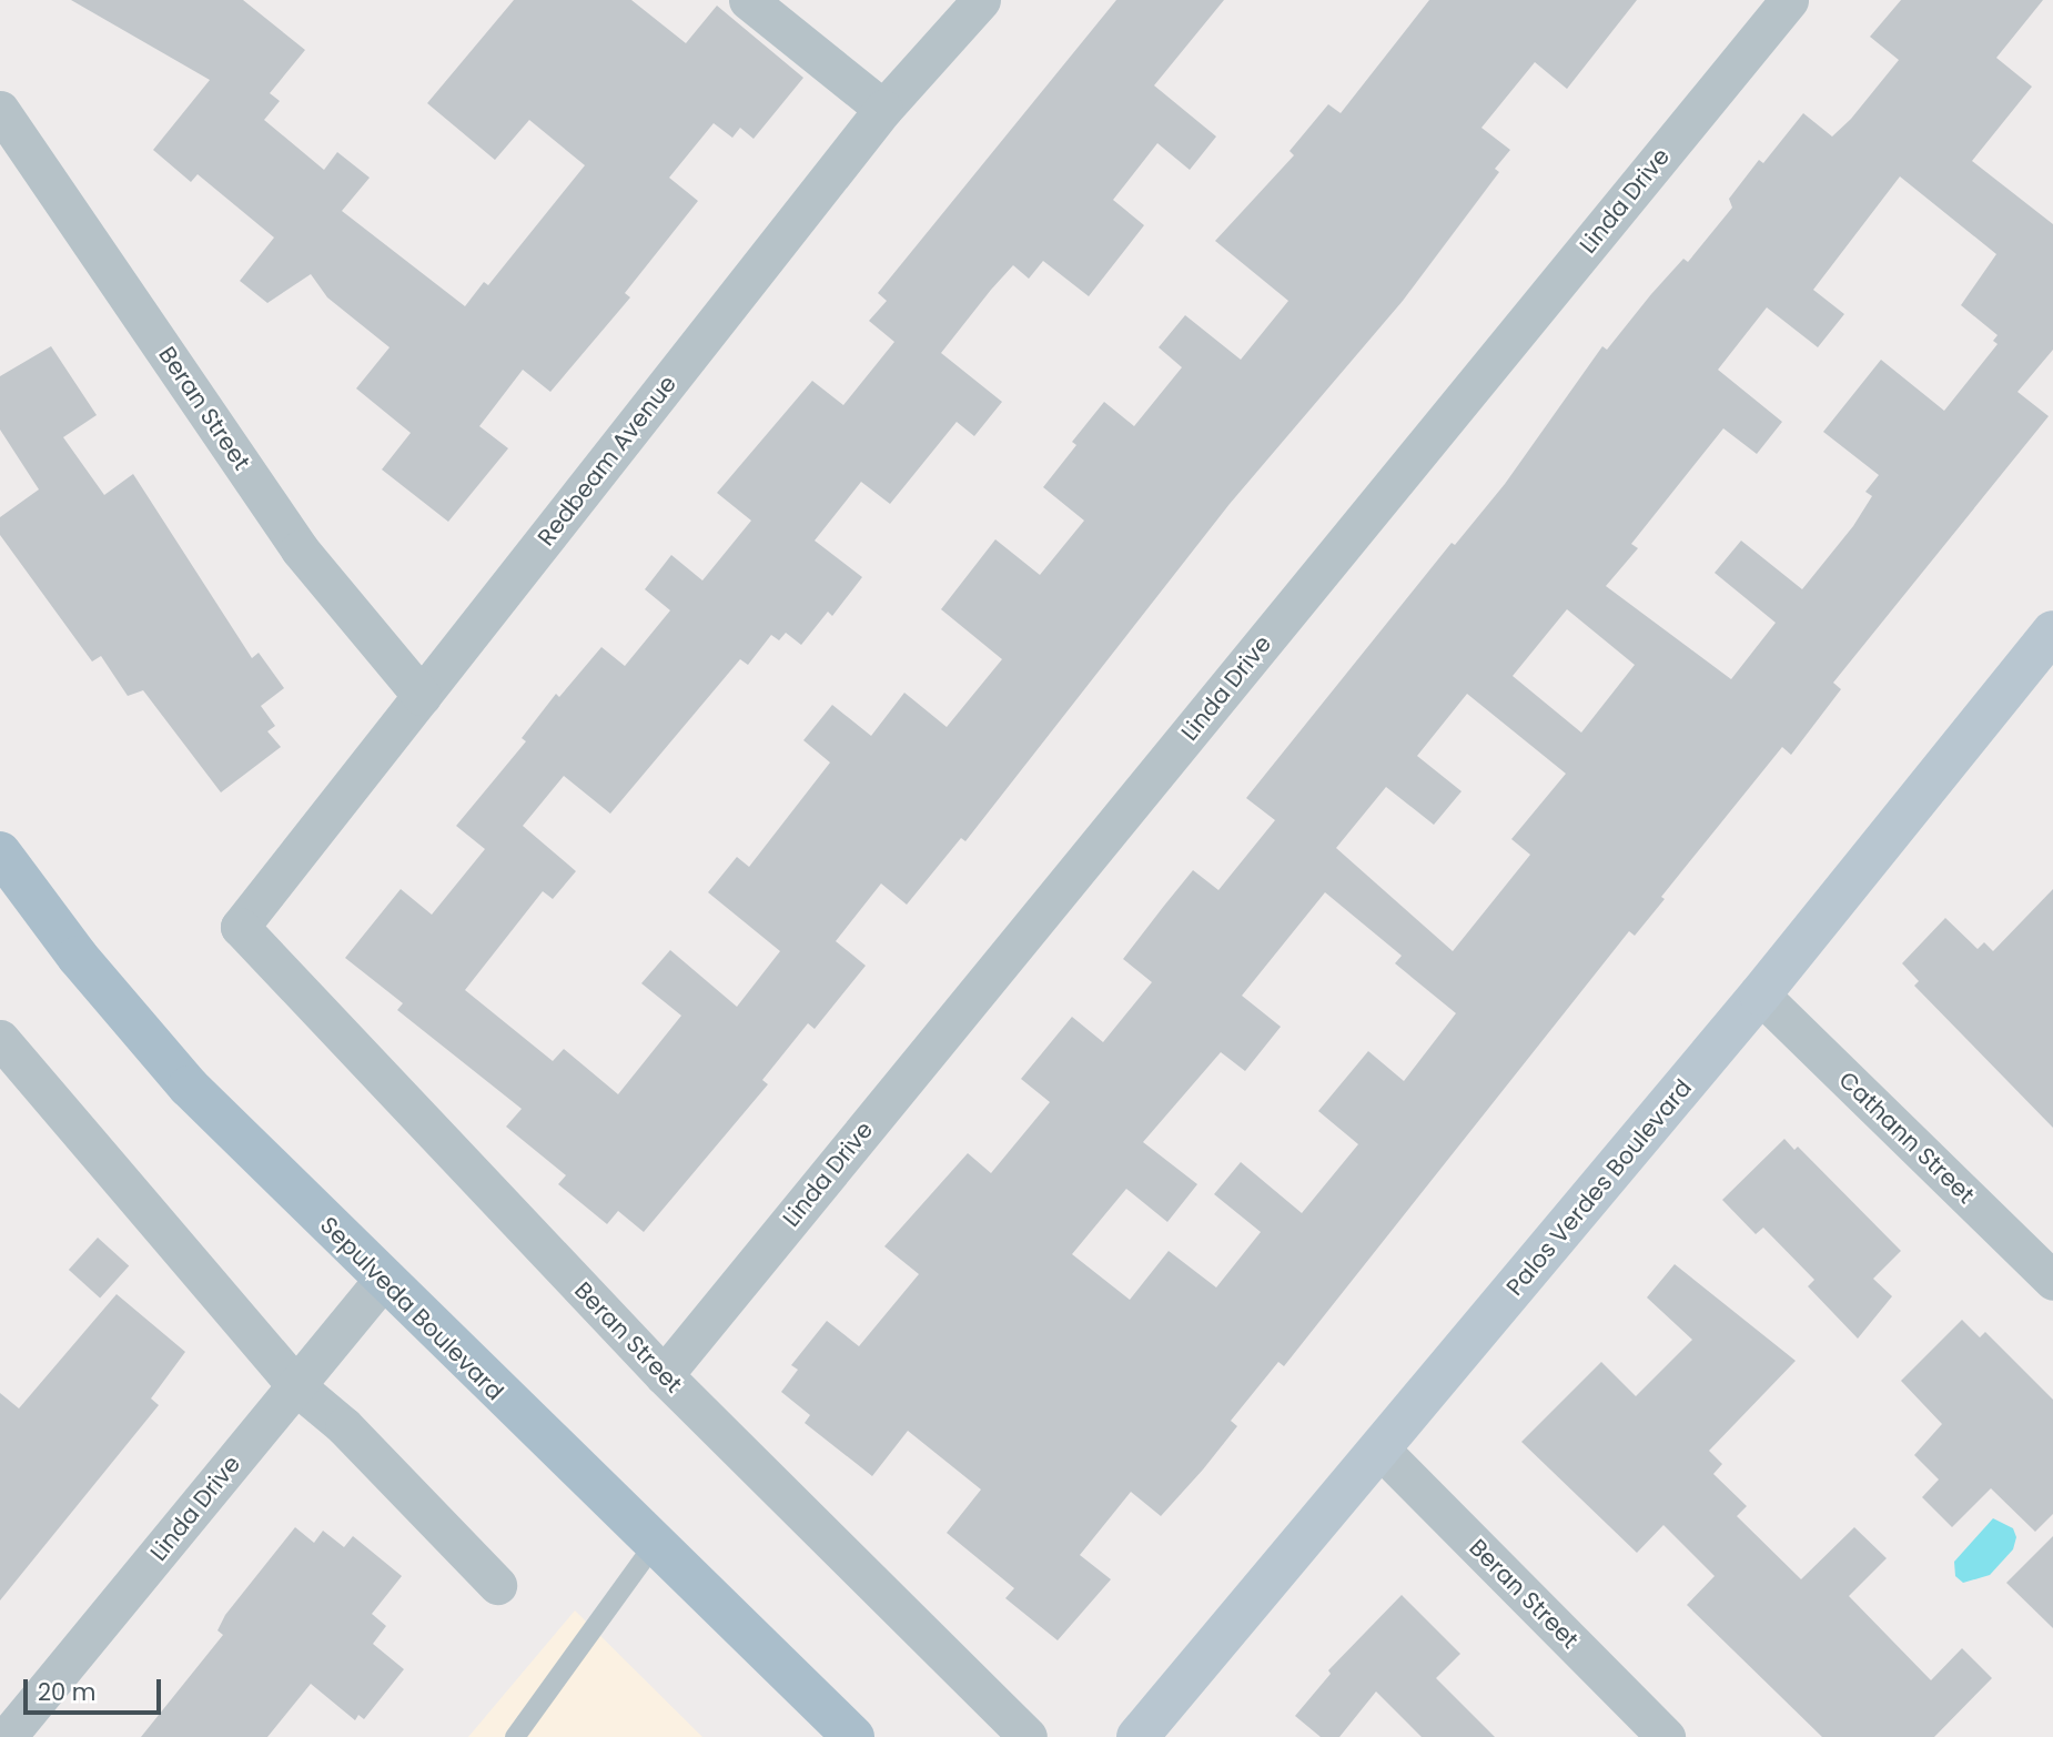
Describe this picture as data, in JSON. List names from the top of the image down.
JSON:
{
  "streets": {
    "main road": ["Palos Verdes Boulevard", "Sepulveda Boulevard"],
    "street": [
      "Linda Drive",
      "Beran Street",
      "Redbeam Avenue",
      "Cathann Street"
    ]
  },
  "crossings": [
    ["Linda Drive", "Beran Street"],
    ["Linda Drive", "Sepulveda Boulevard"],
    ["Beran Street", "Redbeam Avenue"],
    ["Beran Street", "Palos Verdes Boulevard"],
    ["Cathann Street", "Palos Verdes Boulevard"]
  ],
  "scale_bar": "20 m"
}
